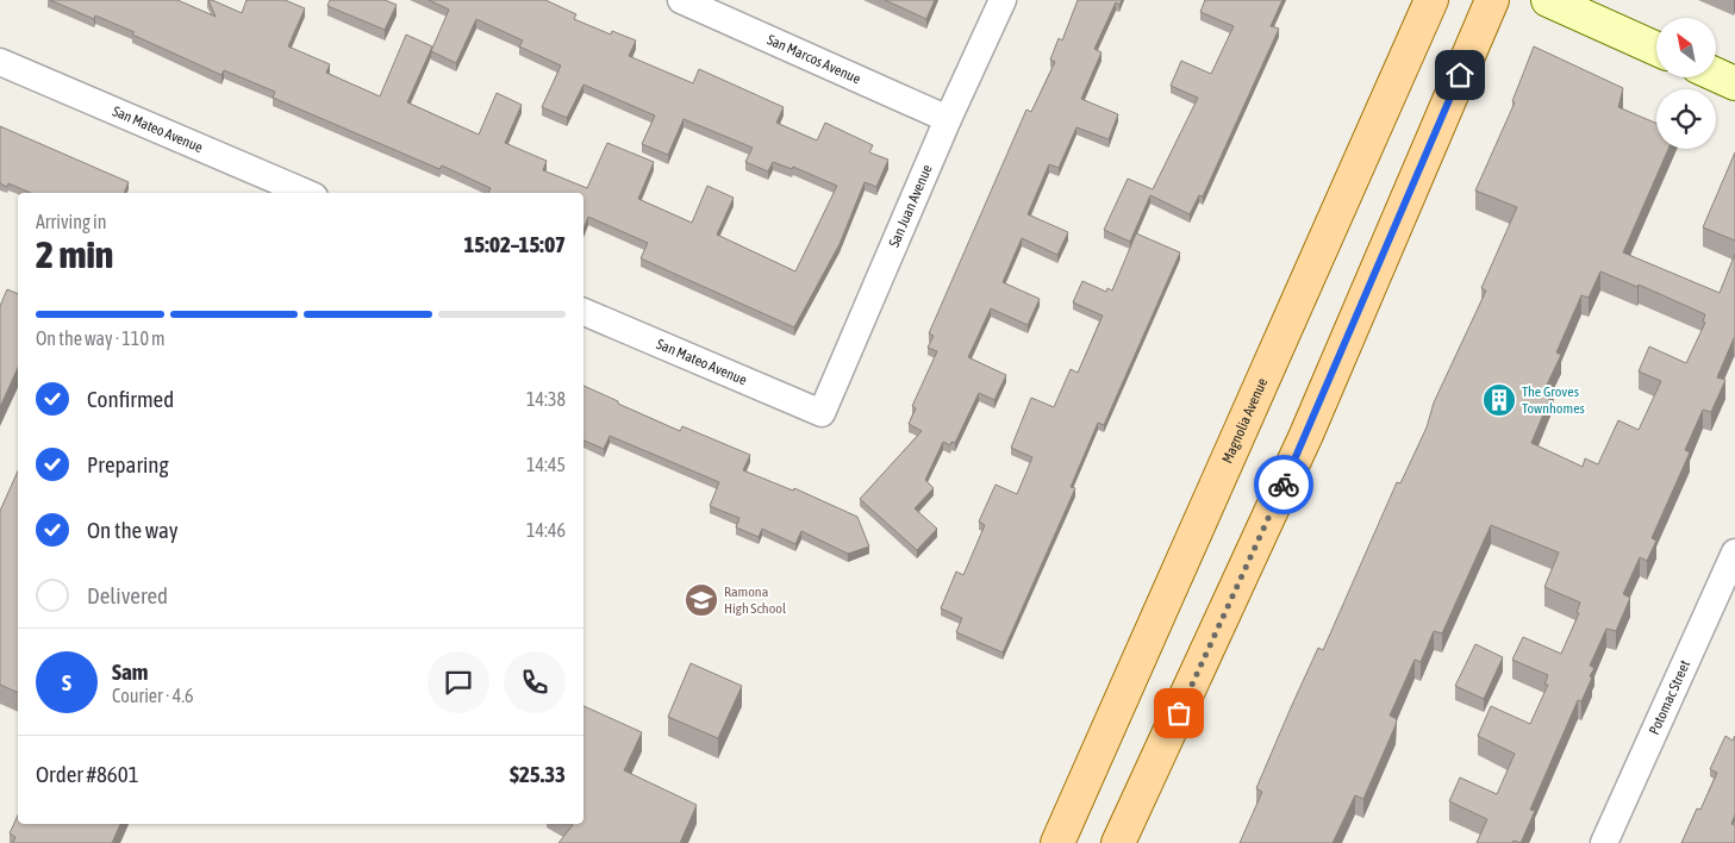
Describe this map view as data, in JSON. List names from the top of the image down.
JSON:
{
  "streets": {
    "main road": ["Magnolia Avenue"],
    "street": [
      "San Marcos Avenue",
      "San Mateo Avenue",
      "San Juan Avenue",
      "Potomac Street"
    ]
  },
  "crossings": [
    ["San Marcos Avenue", "San Juan Avenue"],
    ["San Mateo Avenue", "San Juan Avenue"]
  ],
  "places": {
    "building": ["The Groves Townhomes"],
    "school or university": ["Ramona High School"]
  },
  "north": "top left",
  "page": {
    "heading": ["2 min", "Arriving in", "15:02–15:07"],
    "panel": [
      "Sam",
      "Courier · 4.6",
      "Order #8601",
      "$25.33"
    ],
    "bar": "On the way · 110 m",
    "list": [
      ["Confirmed", "14:38"],
      ["Preparing", "14:45"],
      ["On the way", "14:46"],
      "Delivered"
    ],
    "round": "S"
  }
}
